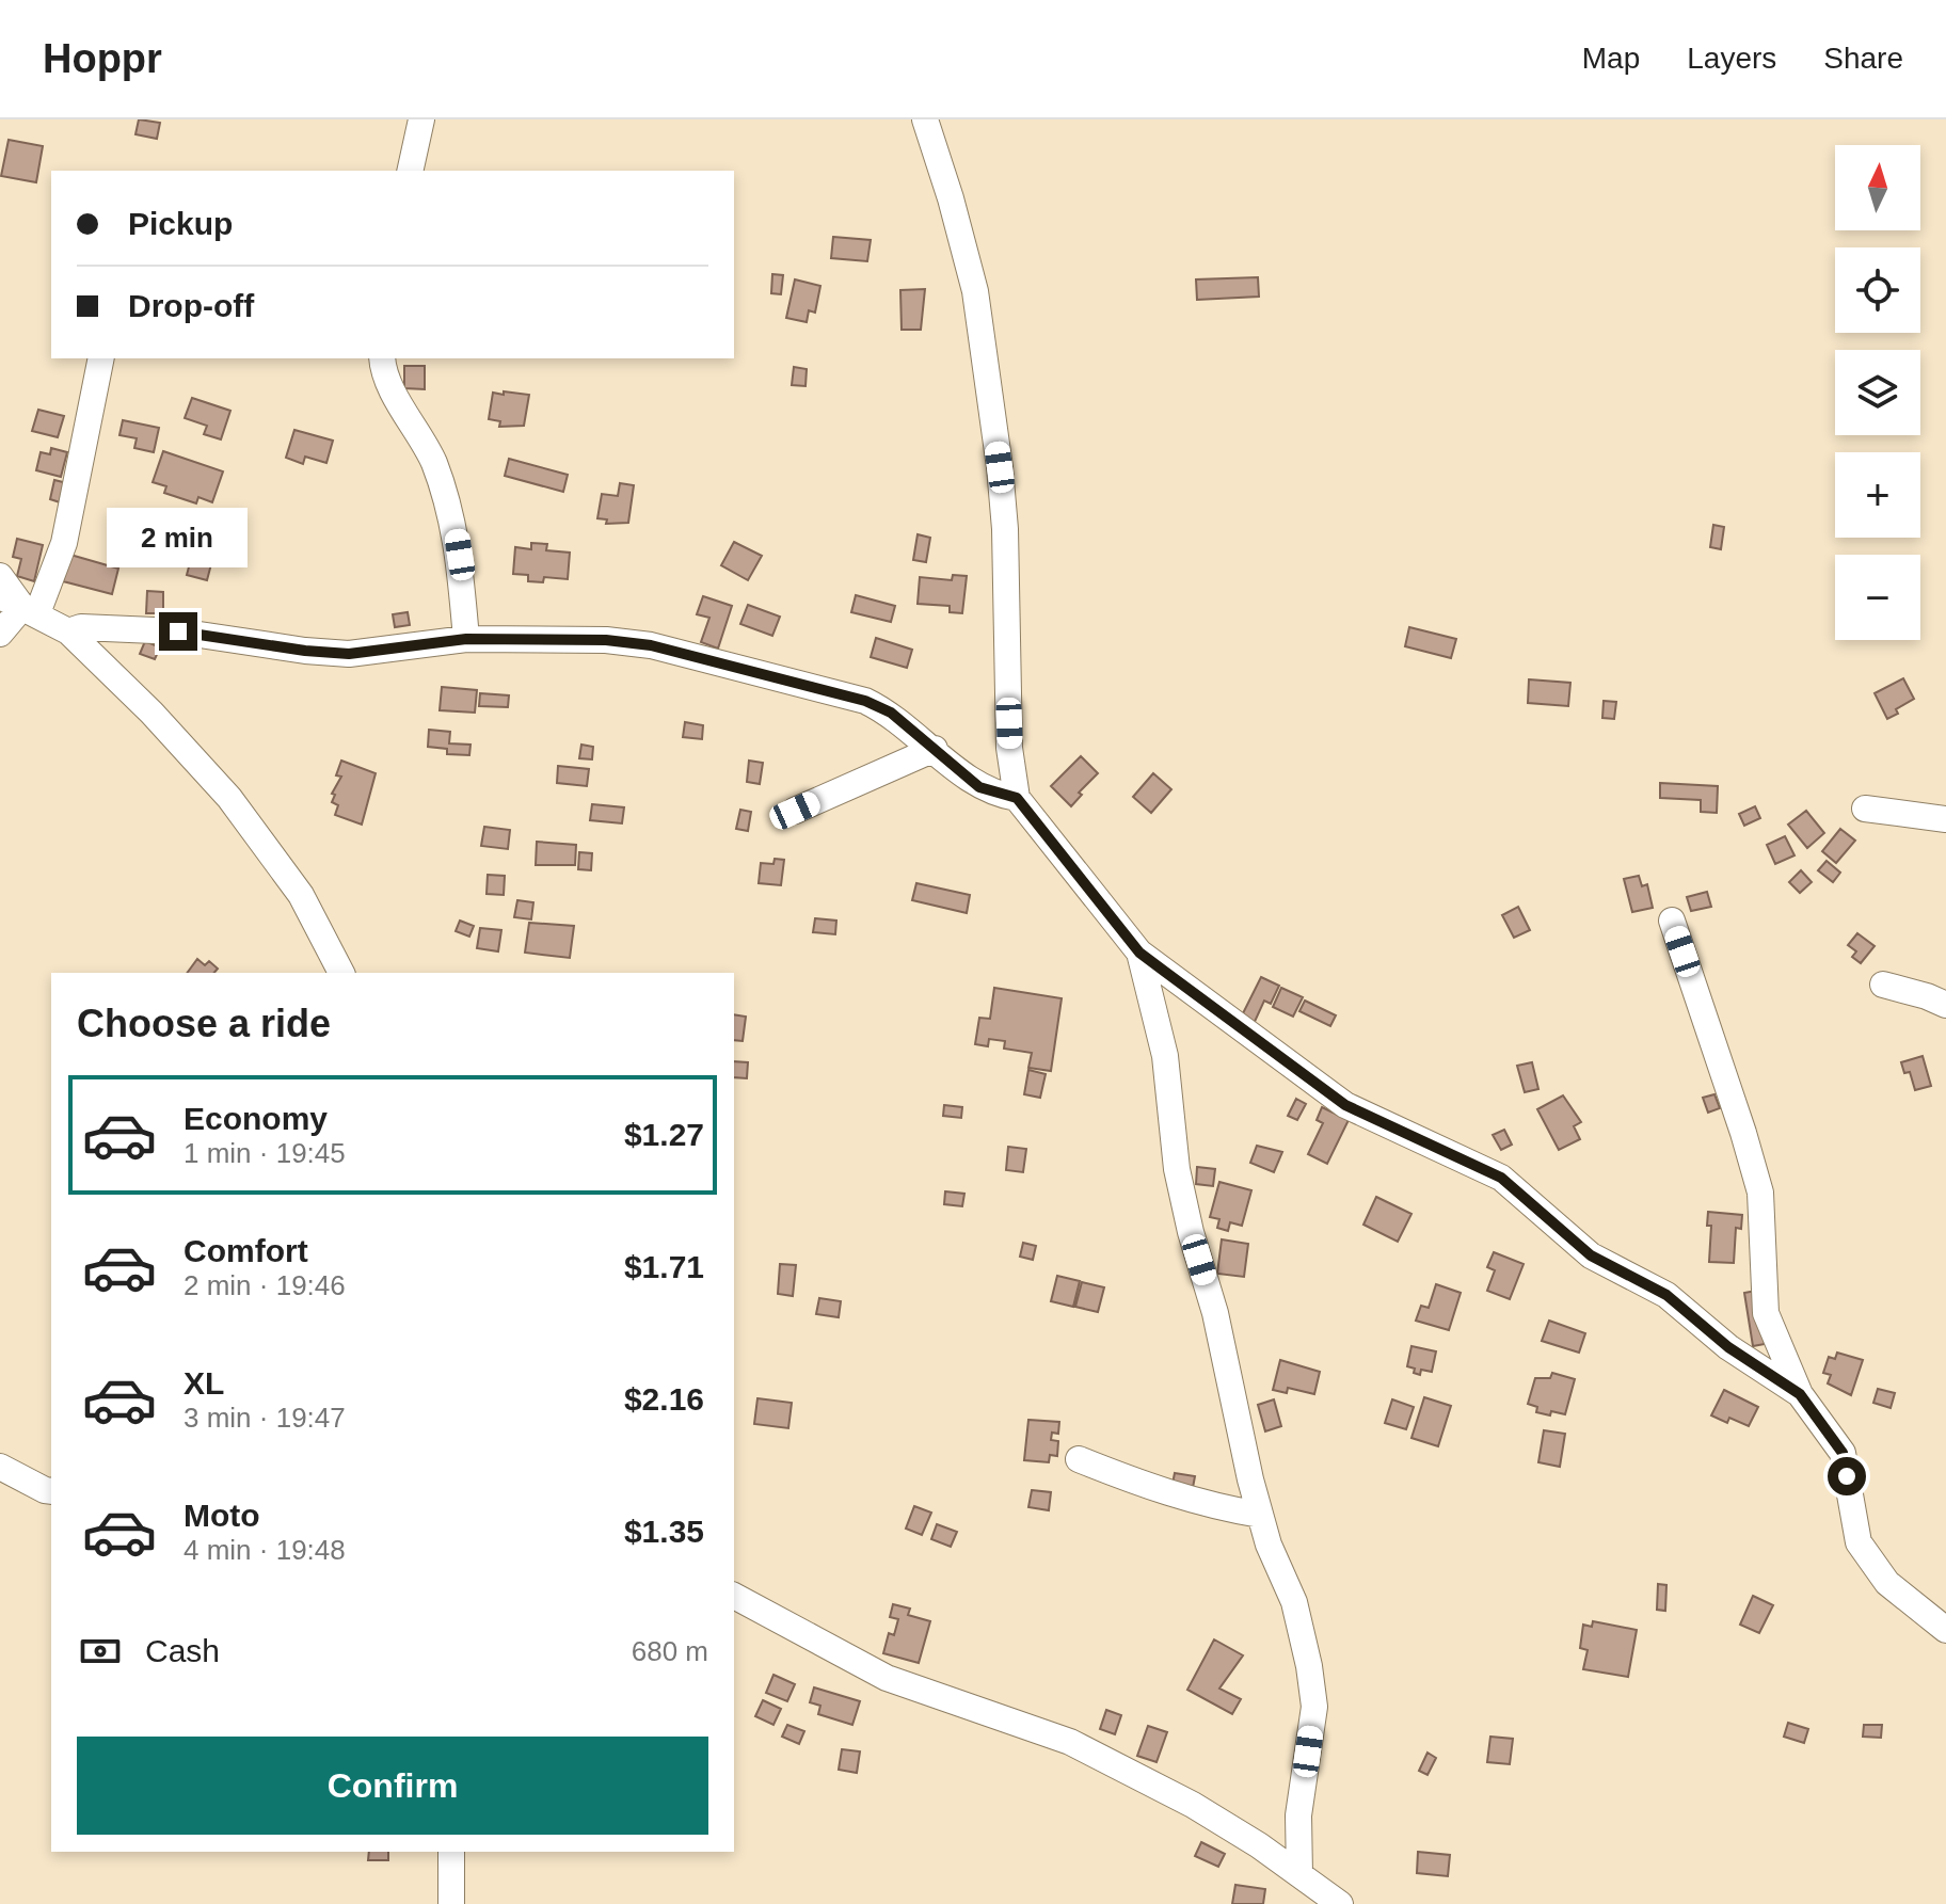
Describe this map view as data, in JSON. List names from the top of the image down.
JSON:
{
  "north": "top",
  "page": {
    "header": "Hoppr",
    "nav": ["Map", "Layers", "Share"],
    "map_buttons": ["+", "−"],
    "banner": ["Pickup", "Drop-off"],
    "bubble": "2 min",
    "heading": "Choose a ride",
    "list": [
      {
        "name": "Economy",
        "note": "1 min · 19:45",
        "value": "$1.27"
      },
      {
        "name": "Comfort",
        "note": "2 min · 19:46",
        "value": "$1.71"
      },
      {
        "name": "XL",
        "note": "3 min · 19:47",
        "value": "$2.16"
      },
      {
        "name": "Moto",
        "note": "4 min · 19:48",
        "value": "$1.35"
      }
    ],
    "pay": ["Cash", "680 m"],
    "buttons": "Confirm"
  }
}
